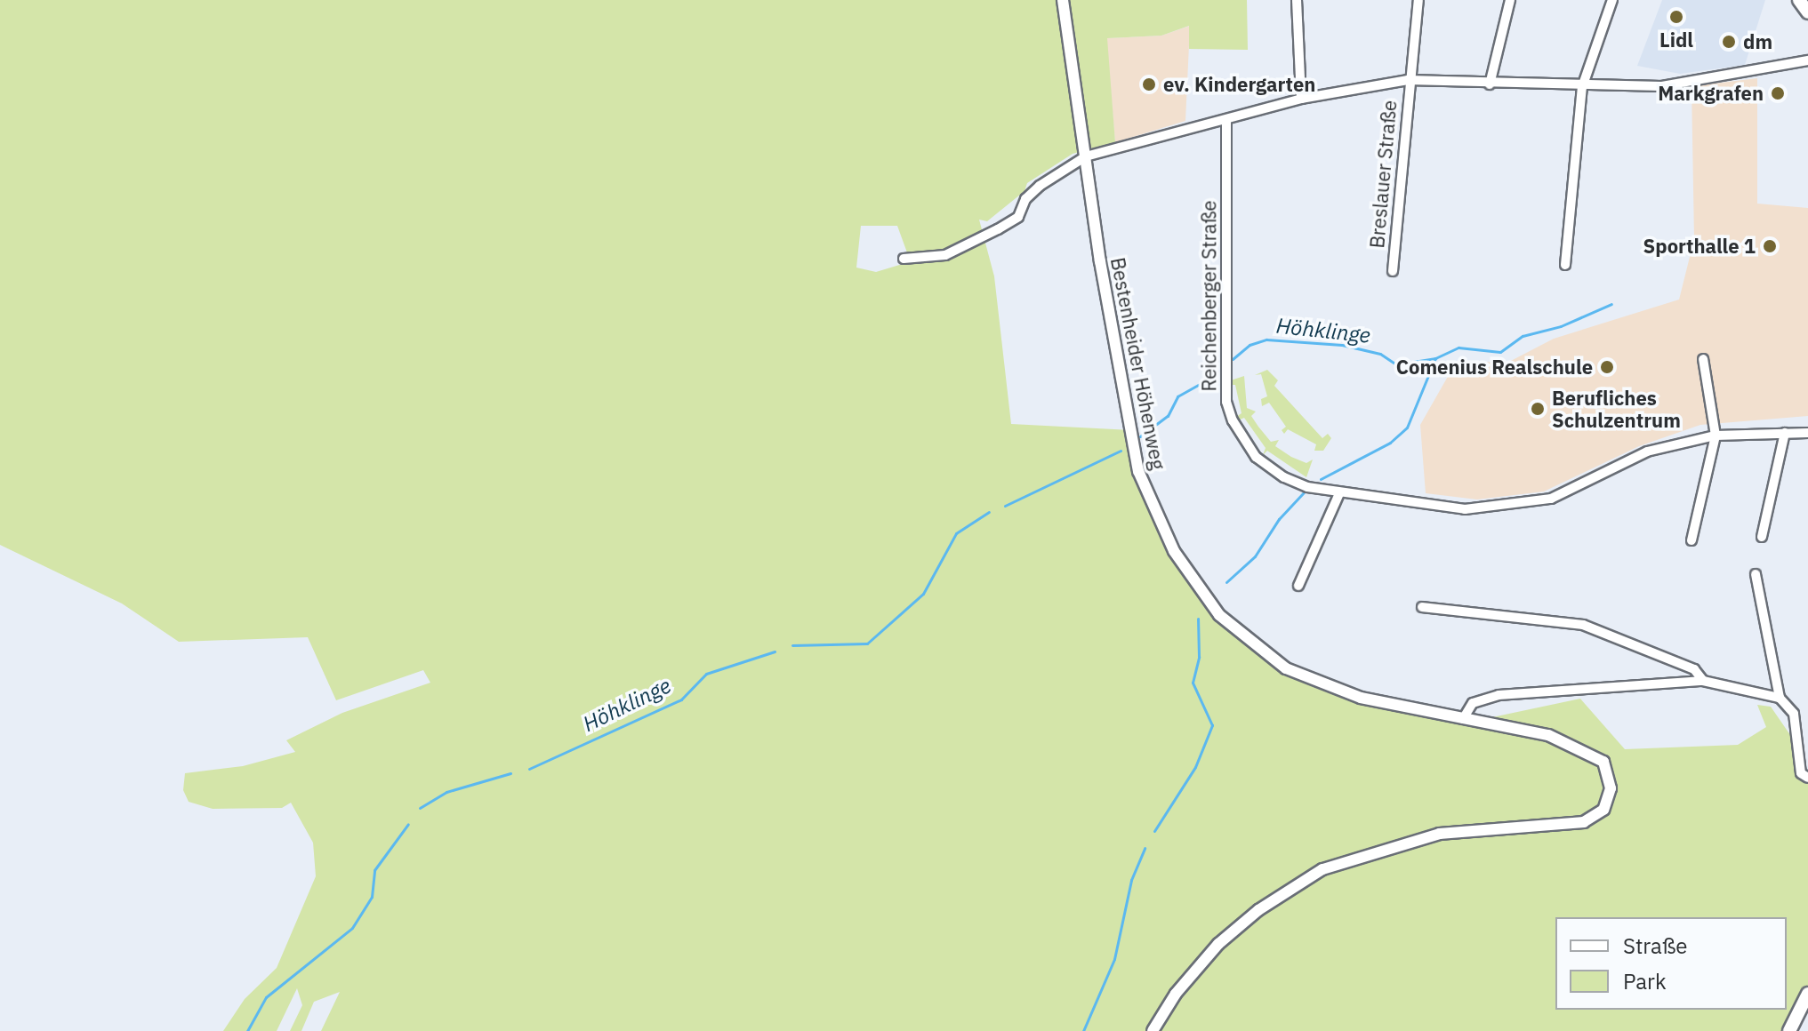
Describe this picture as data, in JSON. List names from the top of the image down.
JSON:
{
  "streets": {
    "street": ["Breslauer Straße", "Reichenberger Straße", "Bestenheider Höhenweg"]
  },
  "crossings": [
    ["Breslauer Straße", "Reichenberger Straße"],
    ["Breslauer Straße", "Bestenheider Höhenweg"]
  ],
  "water": ["Höhklinge"],
  "places": [
    "Lidl",
    "dm",
    "ev. Kindergarten",
    "Markgrafen",
    "Sporthalle 1",
    "Comenius Realschule",
    "Berufliches Schulzentrum"
  ],
  "legend": ["Straße", "Park"]
}
